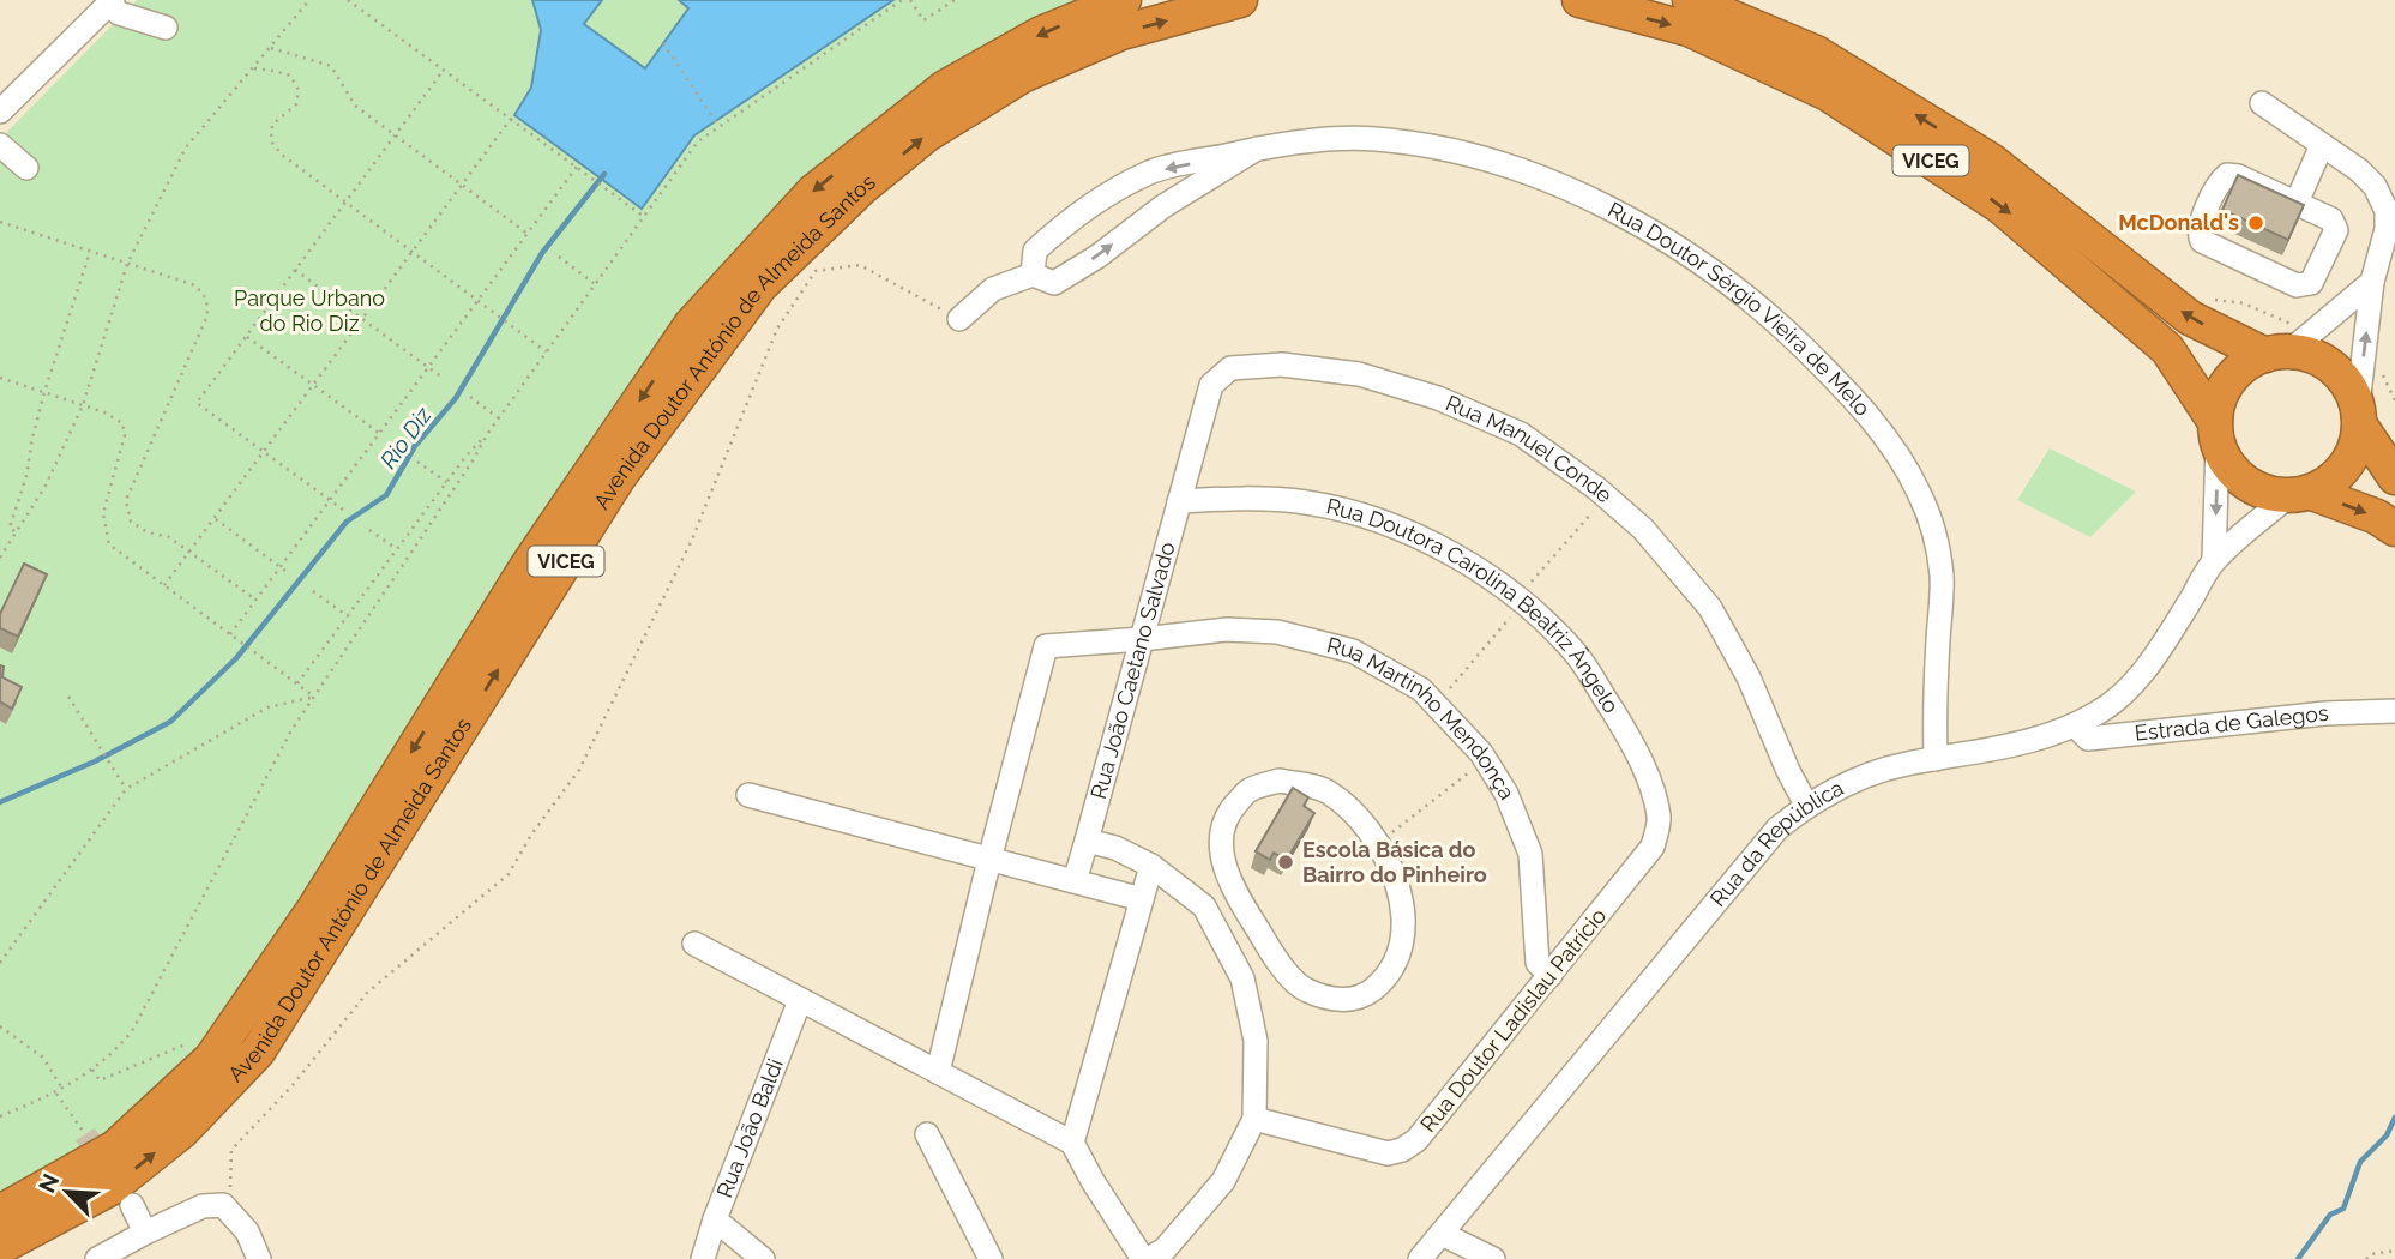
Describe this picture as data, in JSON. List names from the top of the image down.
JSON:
{
  "streets": {
    "highway": ["VICEG", "Avenida Doutor António de Almeida Santos"],
    "street": [
      "Rua Doutor Sérgio Vieira de Melo",
      "Rua Manuel Conde",
      "Rua Doutora Carolina Beatriz Ângelo",
      "Rua João Caetano Salvado",
      "Rua Martinho Mendonça",
      "Estrada de Galegos",
      "Rua da República",
      "Rua Doutor Ladislau Patrício",
      "Rua João Baldi"
    ]
  },
  "crossings": [
    ["Rua Doutor Sérgio Vieira de Melo", "Rua da República"],
    ["Rua Manuel Conde", "Rua Doutora Carolina Beatriz Ângelo"],
    ["Rua Manuel Conde", "Rua João Caetano Salvado"],
    ["Rua Manuel Conde", "Rua da República"],
    ["Rua Doutora Carolina Beatriz Ângelo", "Rua João Caetano Salvado"],
    ["Rua Doutora Carolina Beatriz Ângelo", "Rua Doutor Ladislau Patrício"],
    ["Rua João Caetano Salvado", "Rua Martinho Mendonça"],
    ["Rua Martinho Mendonça", "Rua Doutor Ladislau Patrício"],
    ["Estrada de Galegos", "Rua da República"]
  ],
  "water": ["Rio Diz"],
  "parks": ["Parque Urbano do Rio Diz"],
  "places": ["McDonald's", "Escola Básica do Bairro do Pinheiro"],
  "north": "top left"
}
